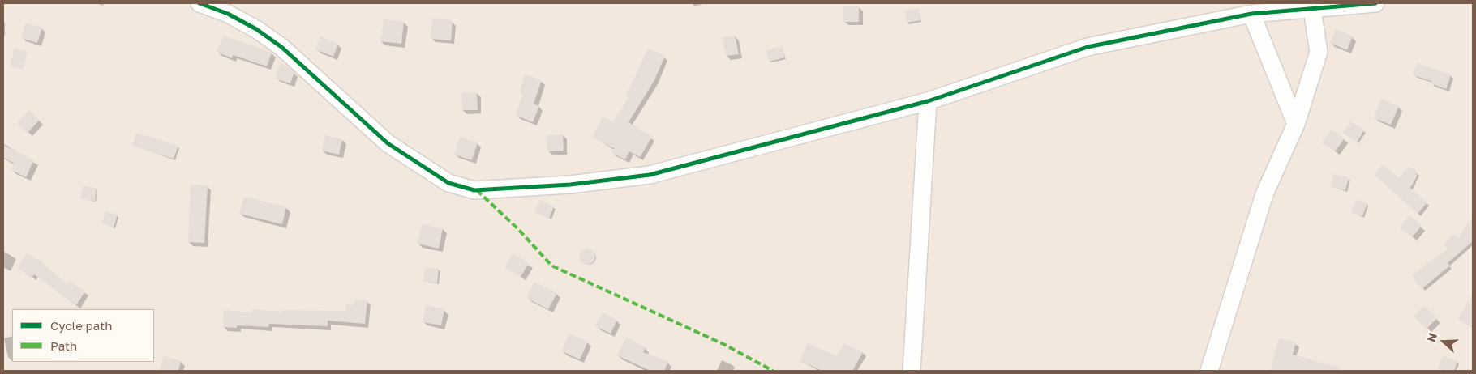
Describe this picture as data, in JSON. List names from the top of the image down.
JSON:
{
  "legend": ["Cycle path", "Path"],
  "north": "left"
}
